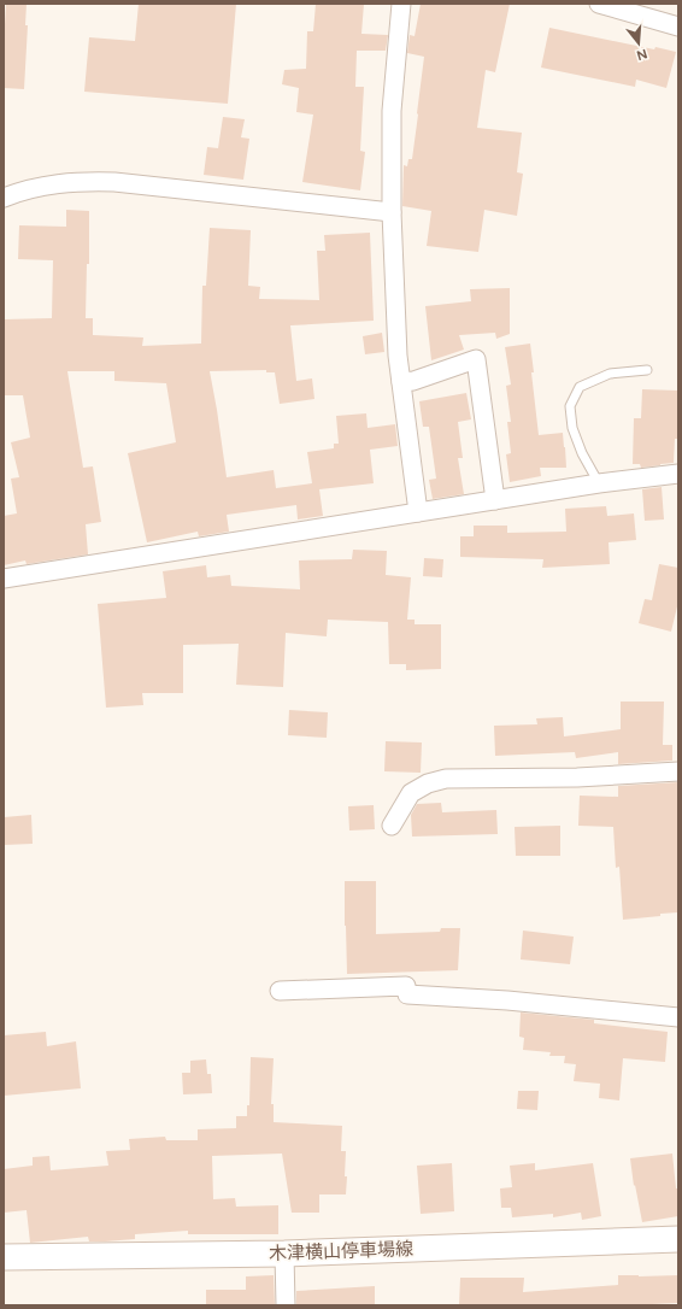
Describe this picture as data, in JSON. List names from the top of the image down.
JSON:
{
  "streets": {
    "main road": ["木津横山停車場線"]
  },
  "north": "bottom"
}
